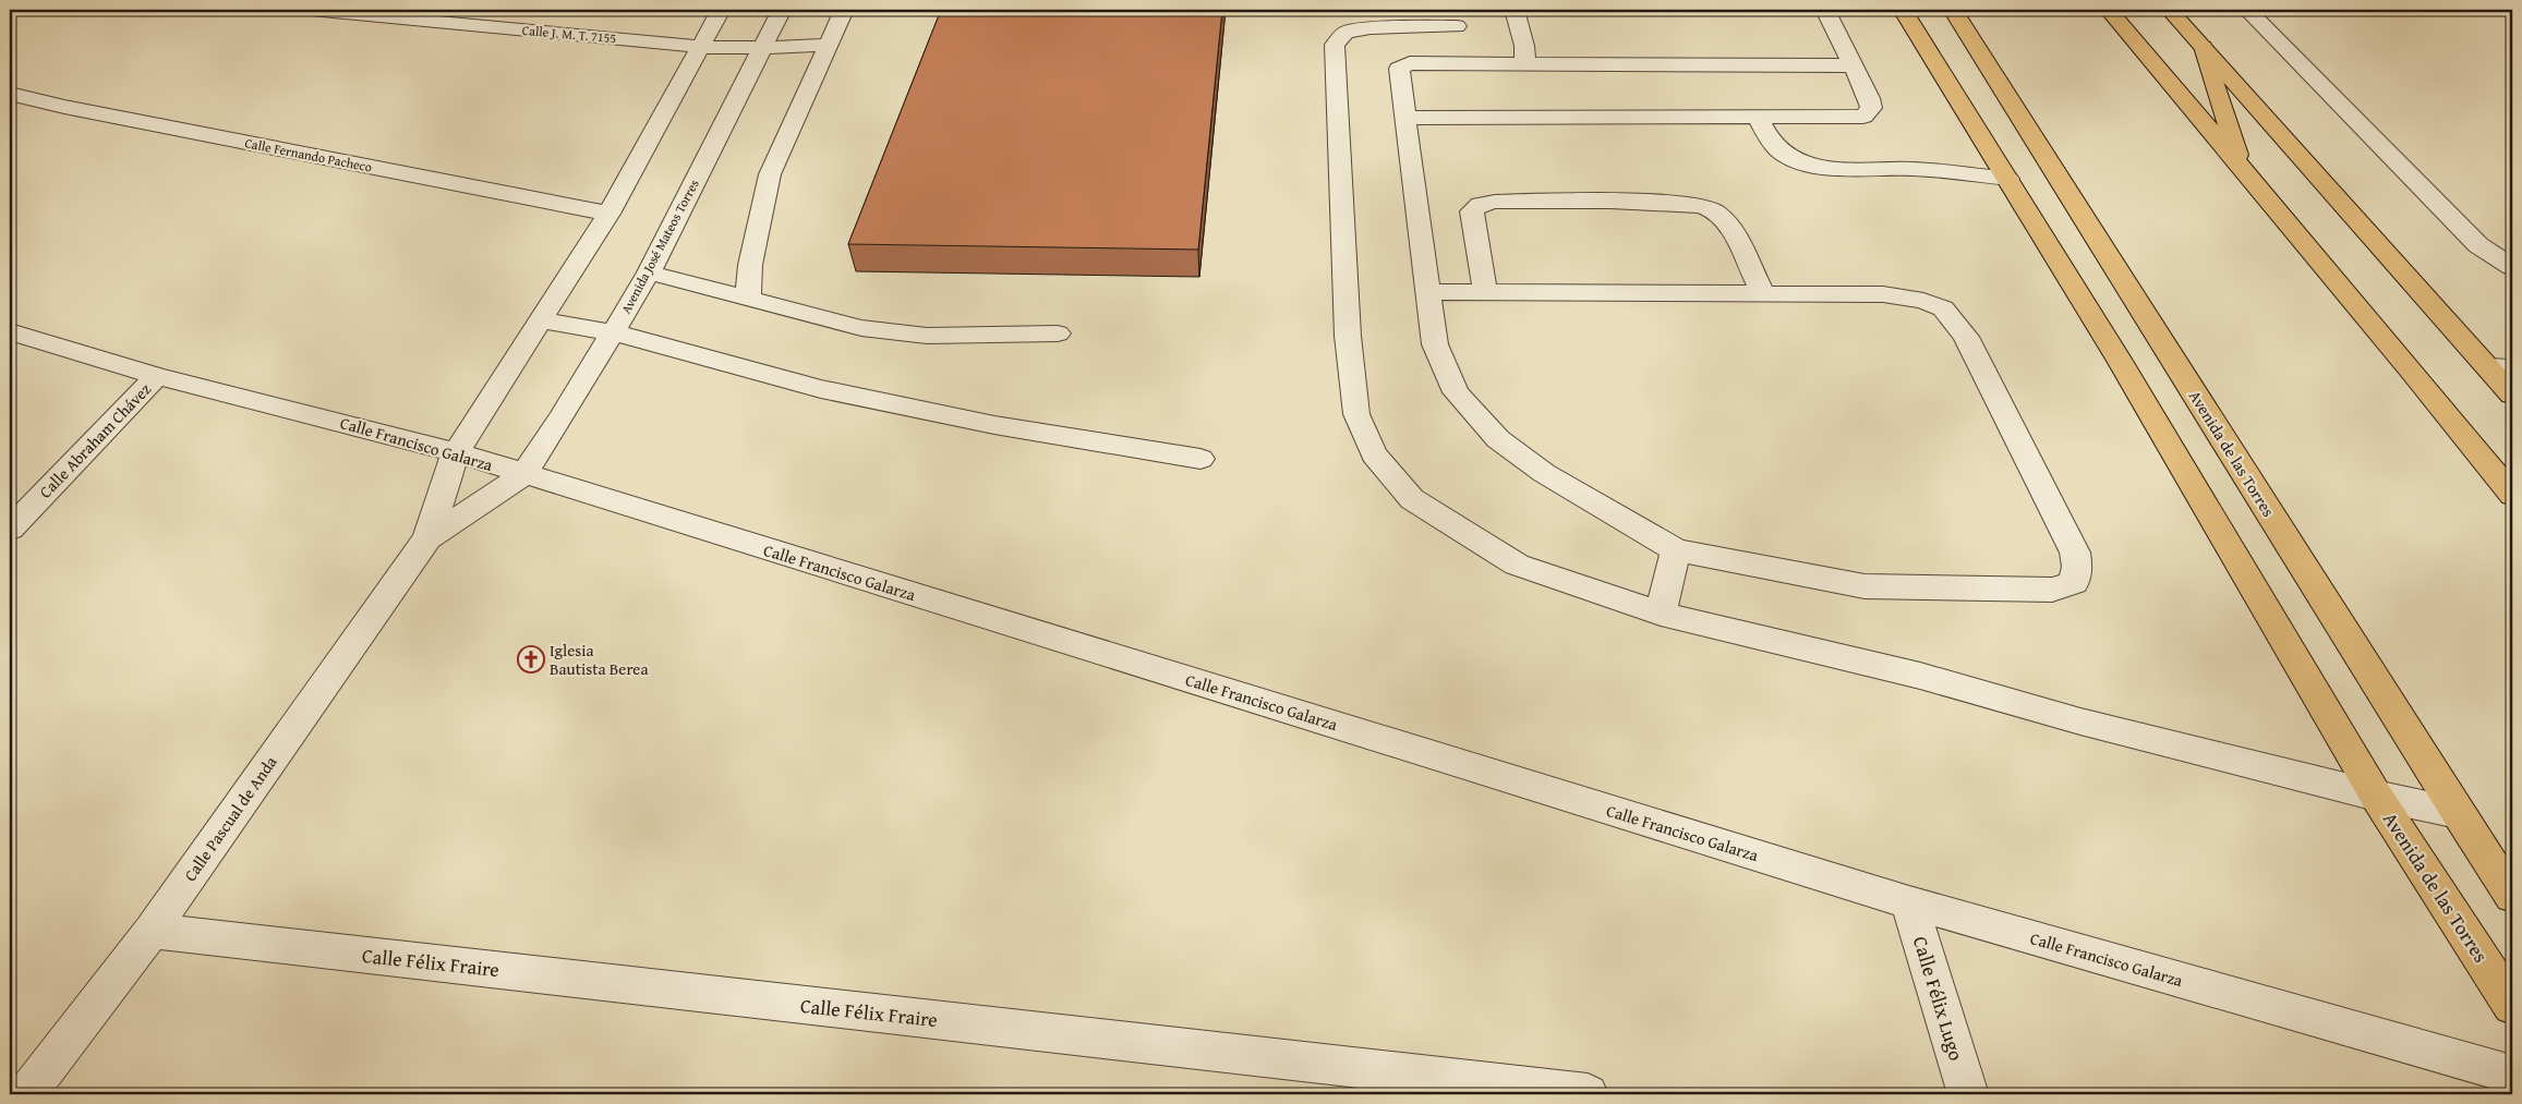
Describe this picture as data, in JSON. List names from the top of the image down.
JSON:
{
  "streets": {
    "main road": ["Avenida de las Torres"],
    "street": [
      "Calle J. M. T. 7155",
      "Calle Fernando Pacheco",
      "Avenida José Mateos Torres",
      "Calle Abraham Chávez",
      "Calle Francisco Galarza",
      "Calle Pascual de Anda",
      "Calle Félix Fraire",
      "Calle Félix Lugo"
    ]
  },
  "crossings": [
    ["Calle J. M. T. 7155", "Avenida José Mateos Torres"],
    ["Avenida José Mateos Torres", "Calle Francisco Galarza"],
    ["Avenida José Mateos Torres", "Calle Pascual de Anda"],
    ["Calle Abraham Chávez", "Calle Francisco Galarza"],
    ["Calle Francisco Galarza", "Calle Pascual de Anda"],
    ["Calle Francisco Galarza", "Calle Félix Lugo"],
    ["Calle Pascual de Anda", "Calle Félix Fraire"]
  ],
  "places": {
    "church": ["Iglesia Bautista Berea"]
  }
}
